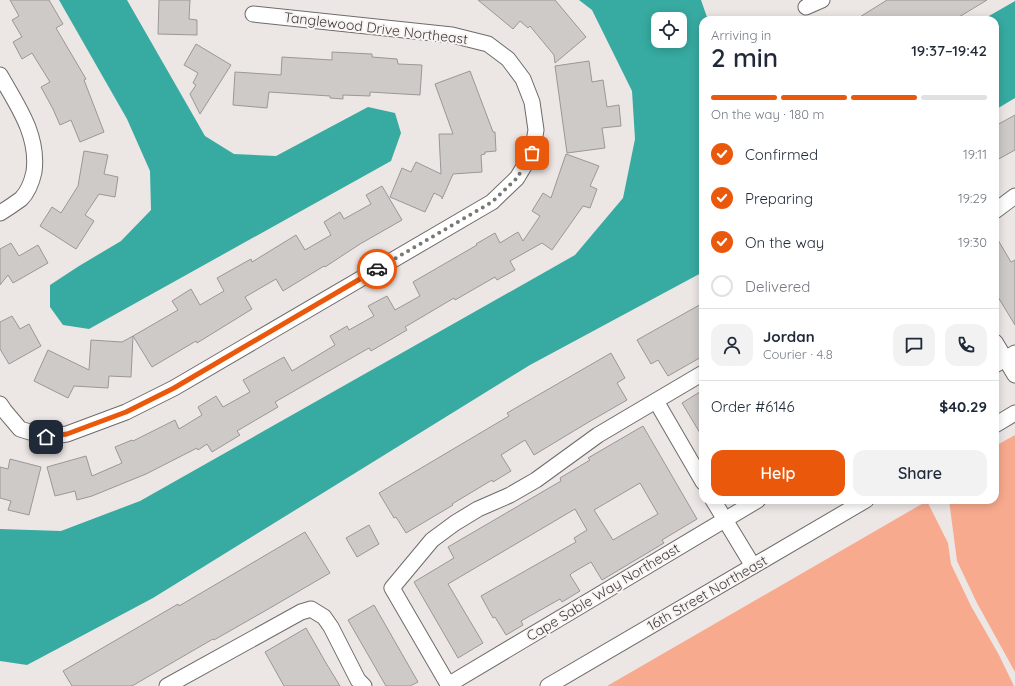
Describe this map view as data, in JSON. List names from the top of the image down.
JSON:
{
  "streets": {
    "street": ["Tanglewood Drive Northeast", "Cape Sable Way Northeast", "16th Street Northeast"]
  },
  "page": {
    "heading": ["2 min", "Arriving in", "19:37–19:42"],
    "panel": [
      "Jordan",
      "Courier · 4.8",
      "Order #6146",
      "$40.29"
    ],
    "bar": "On the way · 180 m",
    "list": [
      ["Confirmed", "19:11"],
      ["Preparing", "19:29"],
      ["On the way", "19:30"],
      "Delivered"
    ],
    "buttons": ["Help", "Share"]
  }
}
